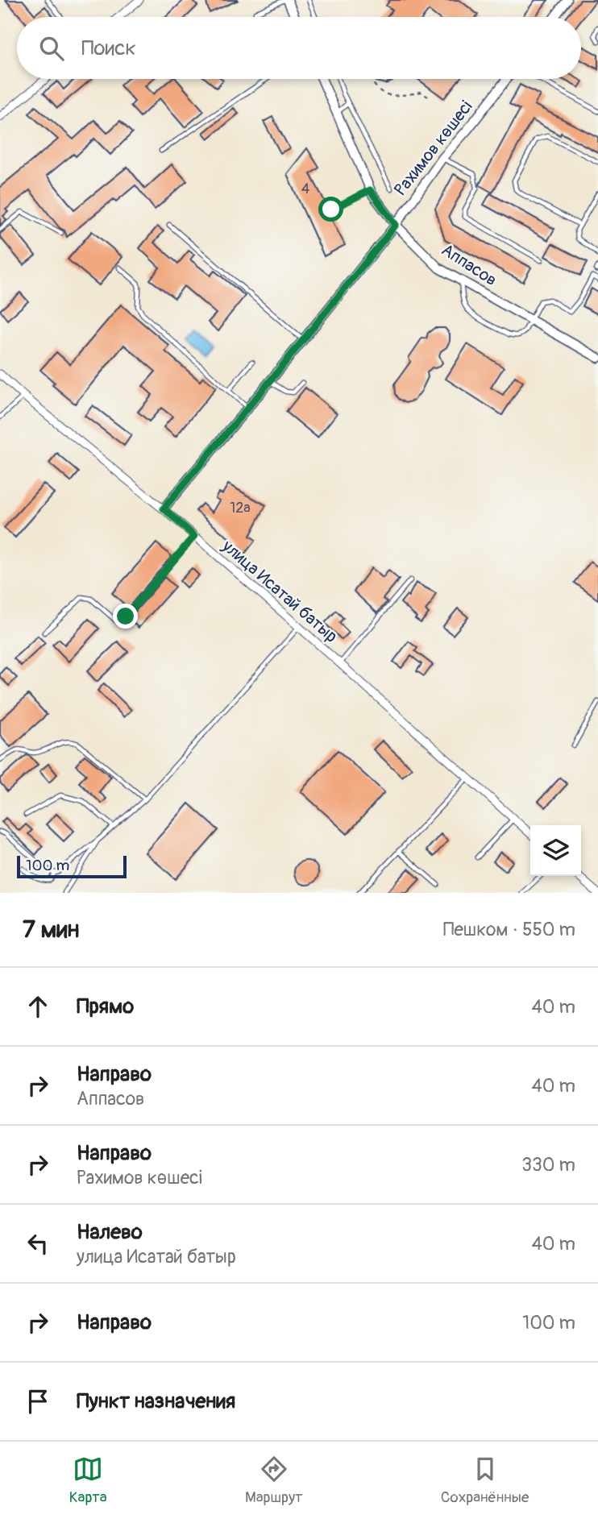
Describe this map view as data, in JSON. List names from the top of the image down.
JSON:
{
  "streets": {
    "street": ["Рахимов көшесі", "Аппасов", "улица Исатай батыр"]
  },
  "crossings": [
    ["Рахимов көшесі", "Аппасов"],
    ["Рахимов көшесі", "улица Исатай батыр"]
  ],
  "house_numbers": ["4", "12а"],
  "scale_bar": "100 m",
  "page": {
    "search": "Поиск",
    "scale": "100 m",
    "heading": ["7 мин", "Пешком · 550 m"],
    "list": [
      ["Прямо", "40 m"],
      ["Направо", "Аппасов", "40 m"],
      ["Направо", "Рахимов көшесі", "330 m"],
      ["Налево", "улица Исатай батыр", "40 m"],
      ["Направо", "100 m"],
      "Пункт назначения"
    ],
    "nav": ["Карта", "Маршрут", "Сохранённые"]
  }
}
